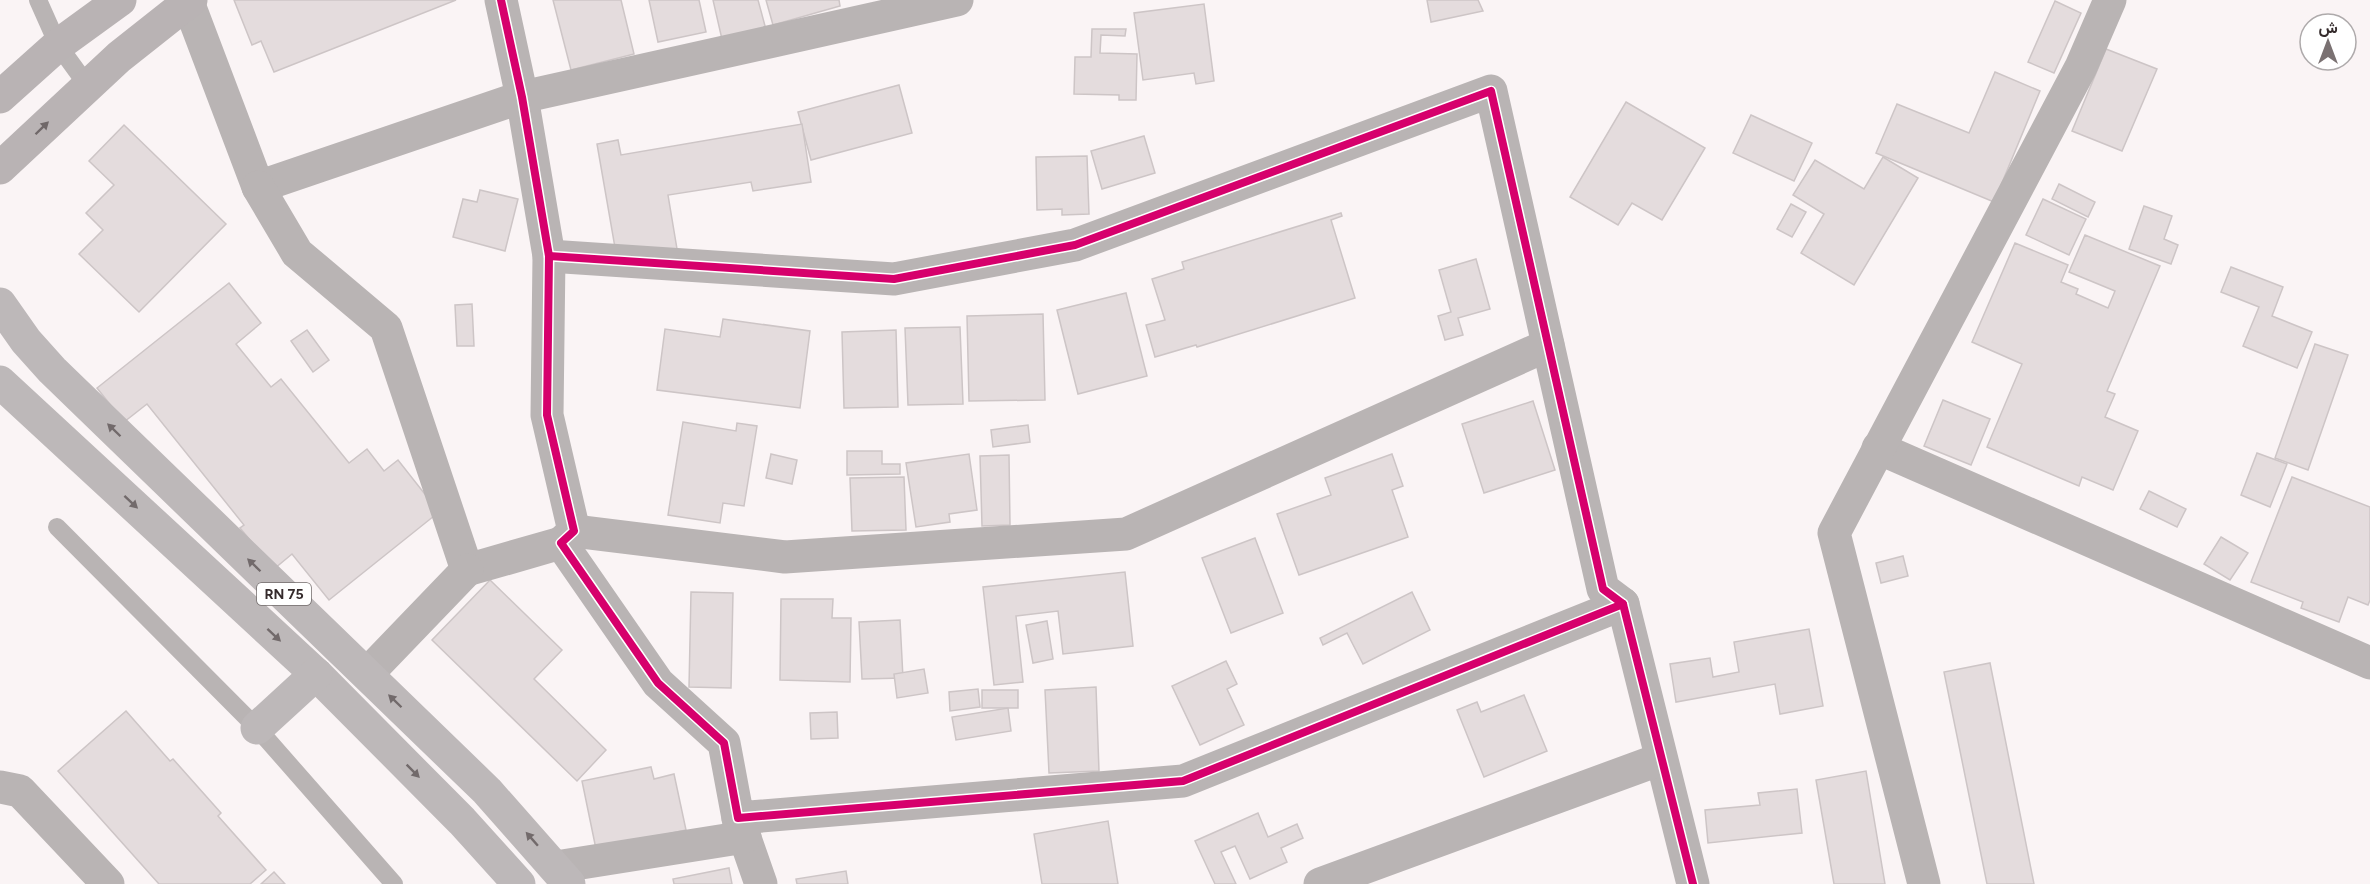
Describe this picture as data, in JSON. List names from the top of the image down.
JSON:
{
  "streets": {
    "main road": ["RN 75"]
  },
  "north": "top"
}
